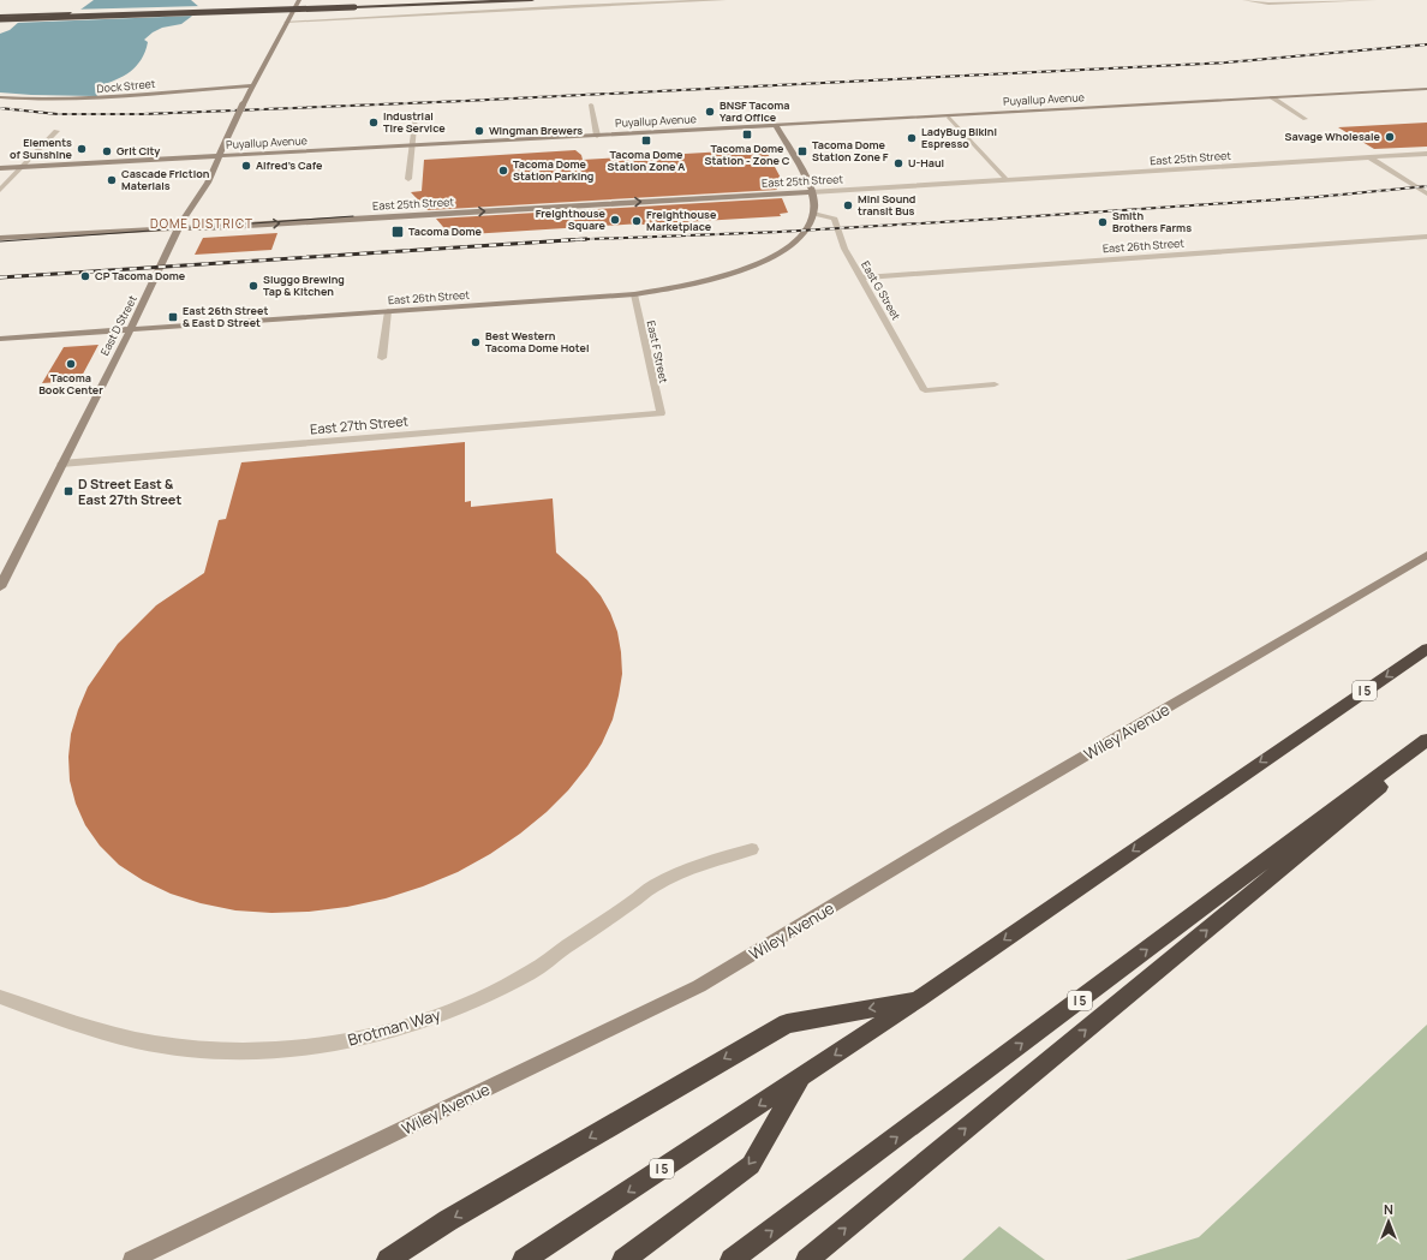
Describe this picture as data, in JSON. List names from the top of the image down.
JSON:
{
  "streets": {
    "highway": ["I 5"],
    "street": [
      "Dock Street",
      "Puyallup Avenue",
      "East 25th Street",
      "East 26th Street",
      "East G Street",
      "East D Street",
      "East F Street",
      "East 27th Street",
      "Wiley Avenue",
      "Brotman Way"
    ]
  },
  "crossings": [
    ["Dock Street", "East D Street"],
    ["Puyallup Avenue", "East D Street"],
    ["East 25th Street", "East D Street"],
    ["East 26th Street", "East G Street"],
    ["East 26th Street", "East D Street"],
    ["East 26th Street", "East F Street"],
    ["East D Street", "East 27th Street"],
    ["East F Street", "East 27th Street"]
  ],
  "one_way": ["East 25th Street"],
  "districts": ["DOME DISTRICT"],
  "places": {
    "other": [
      "BNSF Tacoma Yard Office",
      "Industrial Tire Service",
      "Wingman Brewers",
      "Savage Wholesale",
      "LadyBug Bikini Espresso",
      "Elements of Sunshine",
      "Grit City",
      "U-Haul",
      "Alfred's Cafe",
      "Tacoma Dome Station Parking",
      "Cascade Friction Materials",
      "Mini Sound transit Bus",
      "Freighthouse Square",
      "Freighthouse Marketplace",
      "Smith Brothers Farms",
      "CP Tacoma Dome",
      "Sluggo Brewing Tap & Kitchen",
      "Best Western Tacoma Dome Hotel",
      "Tacoma Book Center"
    ],
    "transit": [
      "Tacoma Dome Station - Zone C",
      "Tacoma Dome Station Zone A",
      "Tacoma Dome Station Zone F",
      "Tacoma Dome",
      "East 26th Street & East D Street",
      "D Street East & East 27th Street"
    ]
  },
  "north": "top"
}
